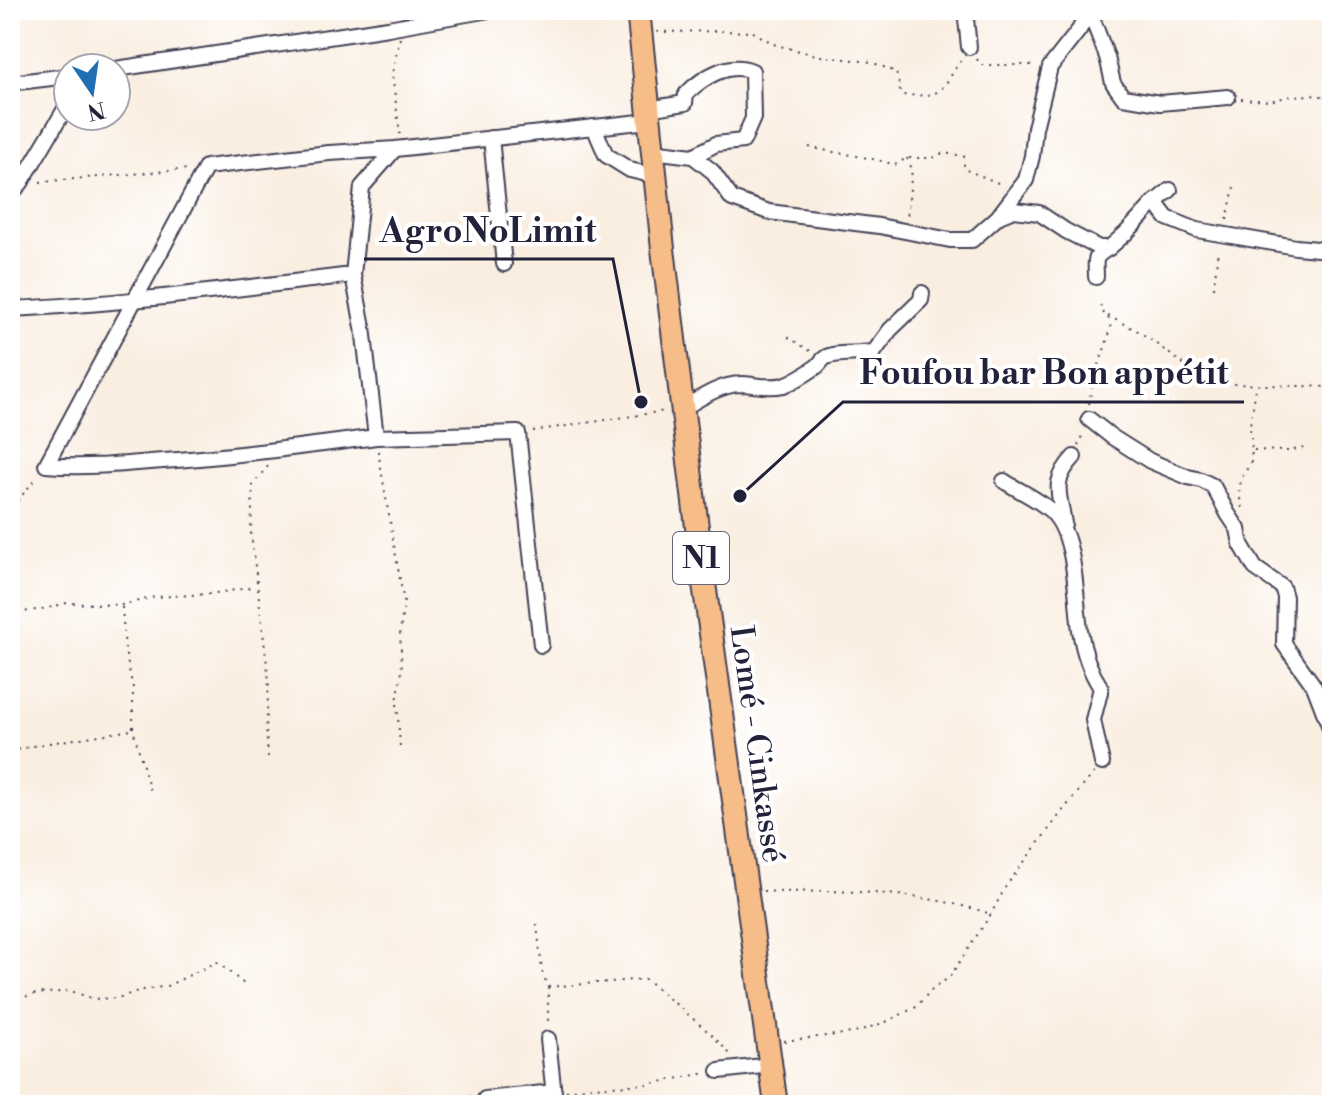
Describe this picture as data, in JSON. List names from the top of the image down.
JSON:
{
  "streets": {
    "highway": ["N1", "Lomé - Cinkassé"]
  },
  "places": ["AgroNoLimit", "Foufou bar Bon appétit"],
  "north": "bottom"
}
